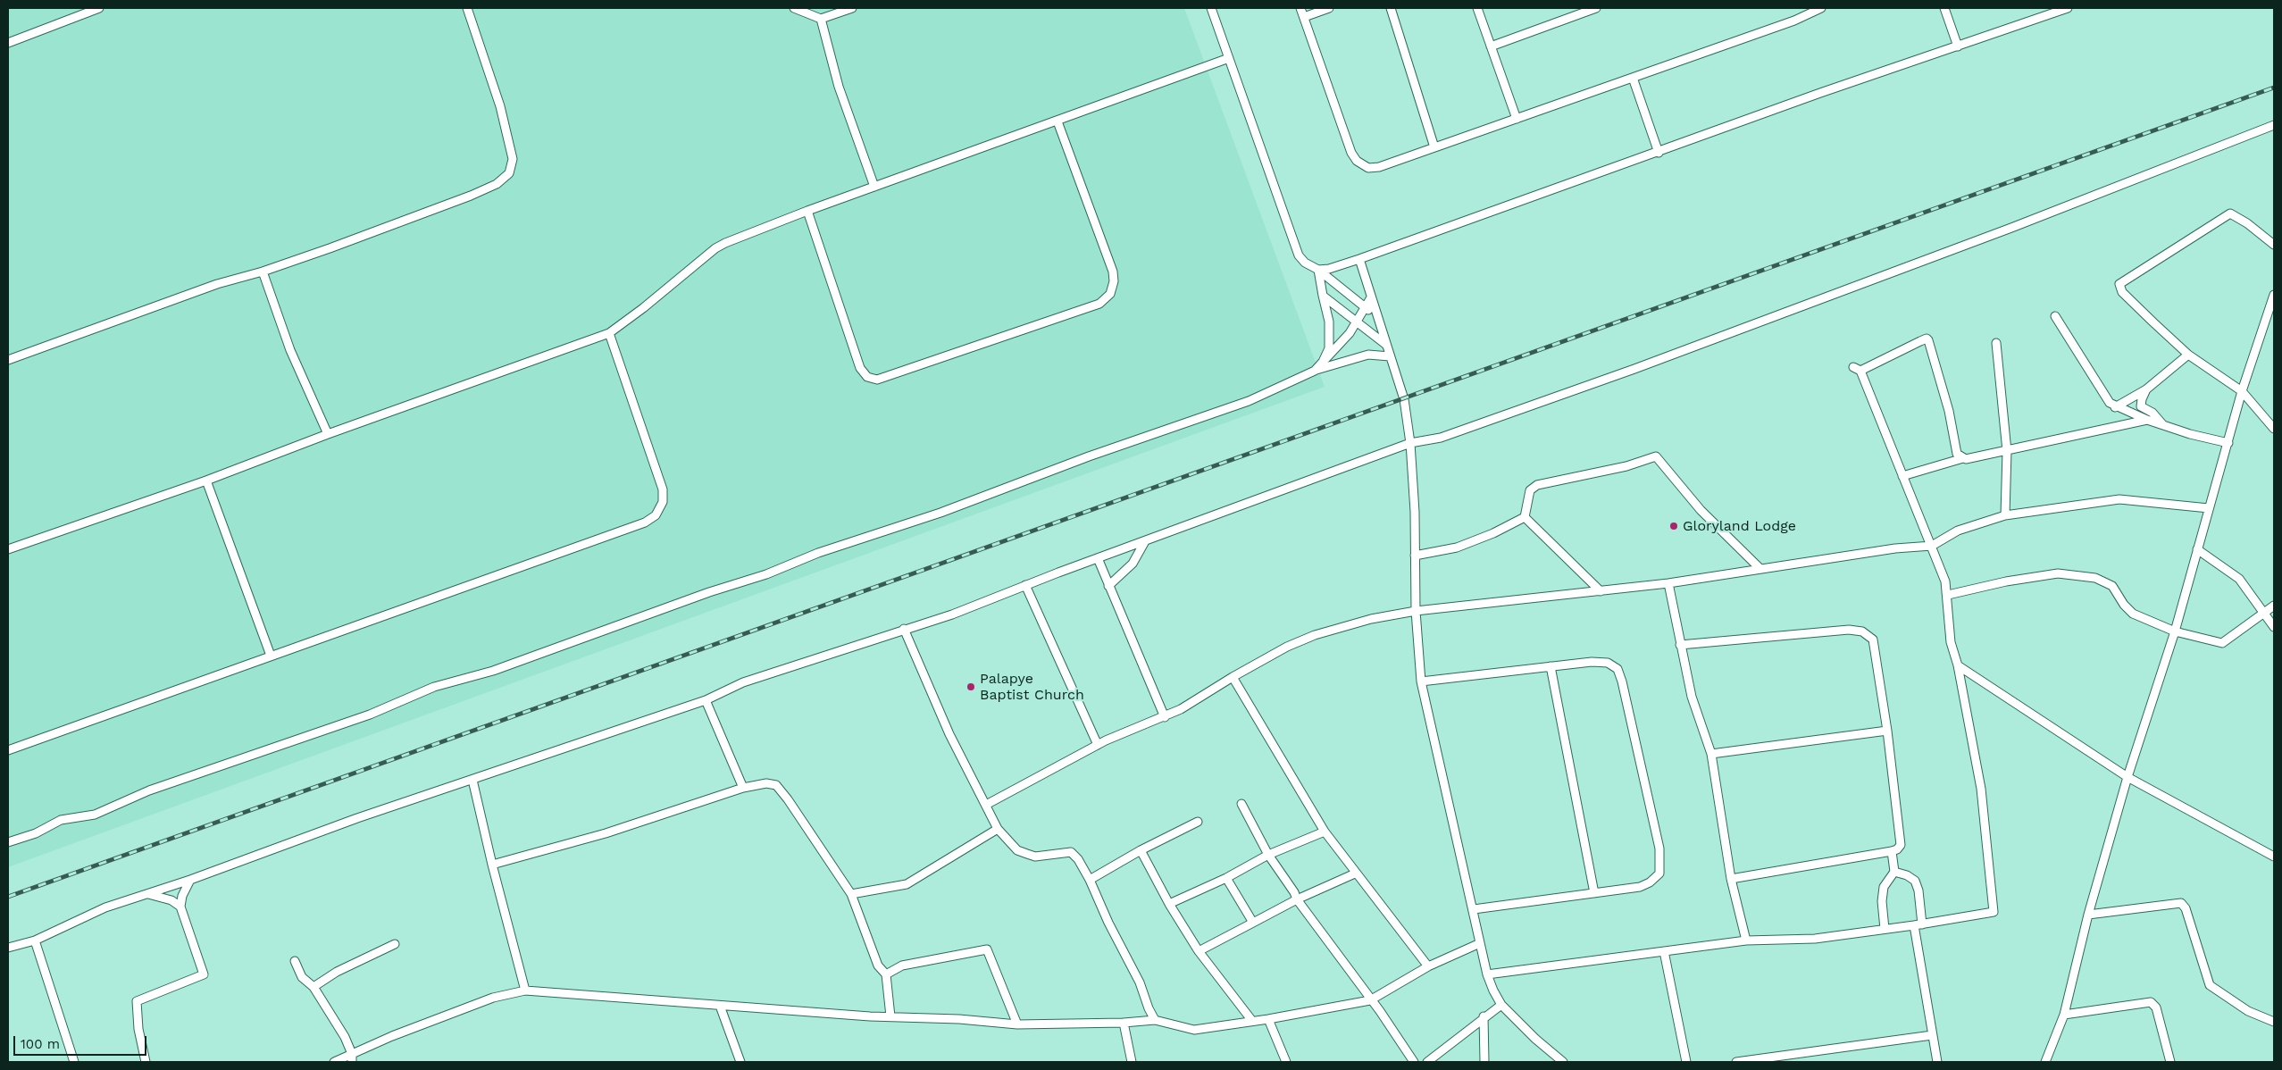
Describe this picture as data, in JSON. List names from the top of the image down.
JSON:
{
  "places": ["Gloryland Lodge", "Palapye Baptist Church"],
  "scale_bar": "100 m"
}
